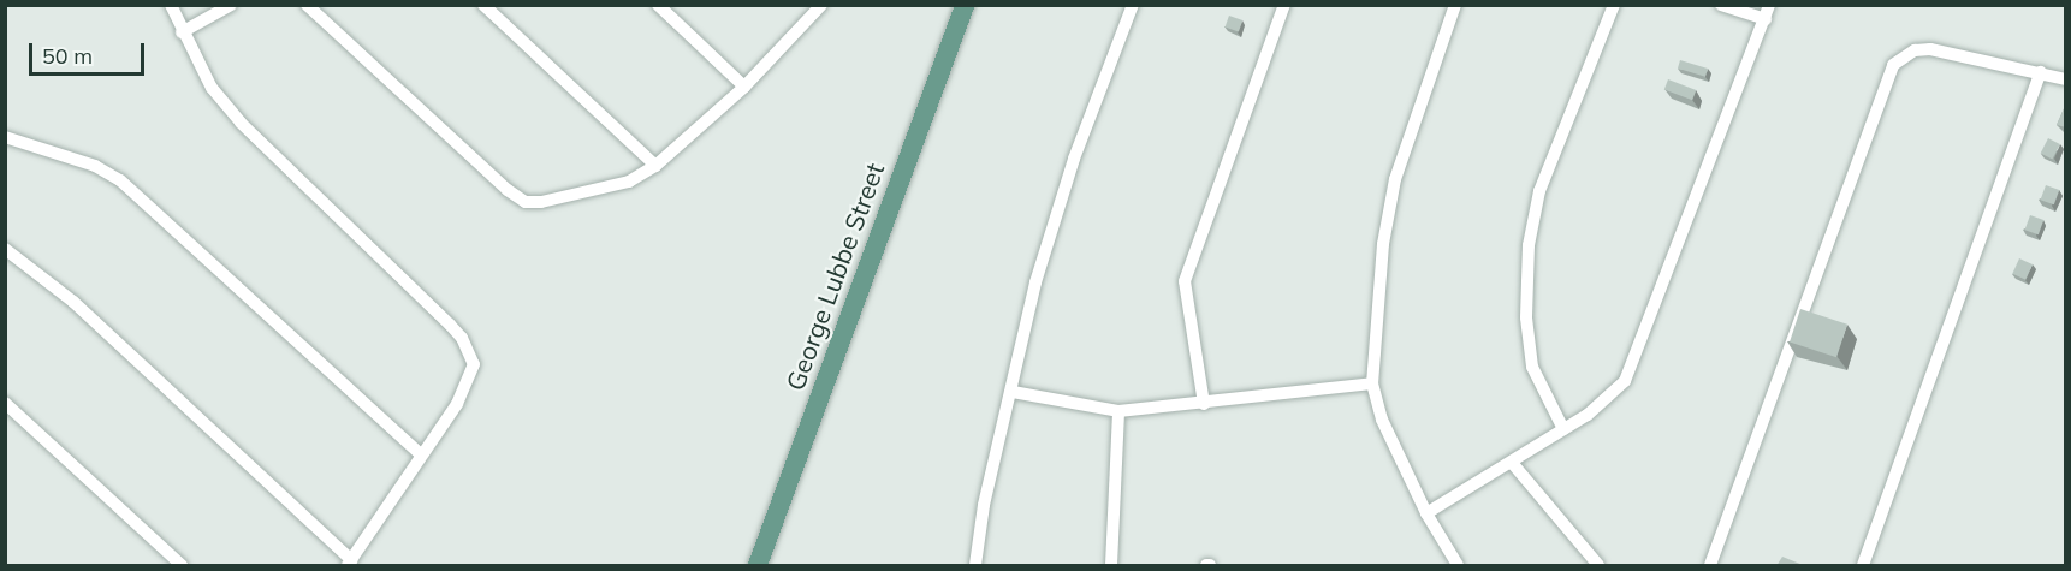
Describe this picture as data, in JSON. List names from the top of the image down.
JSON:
{
  "streets": {
    "main road": ["George Lubbe Street"]
  },
  "scale_bar": "50 m"
}
